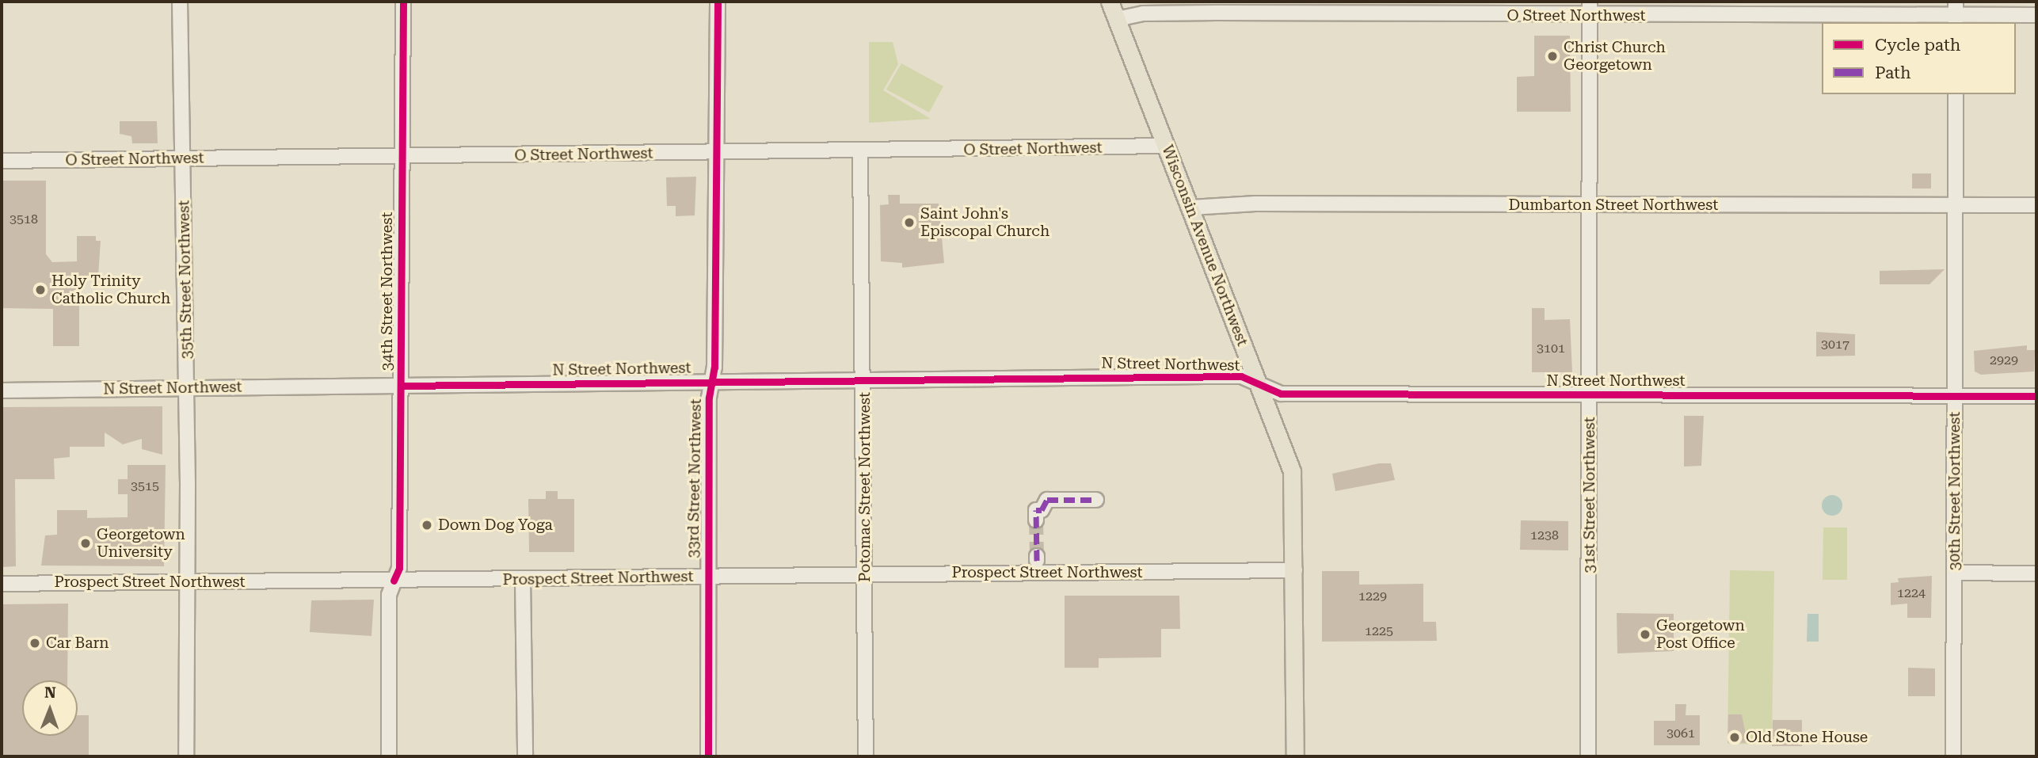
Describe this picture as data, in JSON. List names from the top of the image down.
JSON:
{
  "streets": {
    "main road": ["Wisconsin Avenue Northwest"],
    "street": [
      "O Street Northwest",
      "Dumbarton Street Northwest",
      "35th Street Northwest",
      "34th Street Northwest",
      "N Street Northwest",
      "33rd Street Northwest",
      "Potomac Street Northwest",
      "30th Street Northwest",
      "31st Street Northwest",
      "Prospect Street Northwest"
    ]
  },
  "crossings": [
    ["O Street Northwest", "Wisconsin Avenue Northwest"],
    ["O Street Northwest", "35th Street Northwest"],
    ["O Street Northwest", "34th Street Northwest"],
    ["O Street Northwest", "33rd Street Northwest"],
    ["O Street Northwest", "Potomac Street Northwest"],
    ["O Street Northwest", "31st Street Northwest"],
    ["Dumbarton Street Northwest", "Wisconsin Avenue Northwest"],
    ["Dumbarton Street Northwest", "30th Street Northwest"],
    ["Dumbarton Street Northwest", "31st Street Northwest"],
    ["Wisconsin Avenue Northwest", "N Street Northwest"],
    ["Wisconsin Avenue Northwest", "Prospect Street Northwest"],
    ["35th Street Northwest", "N Street Northwest"],
    ["35th Street Northwest", "Prospect Street Northwest"],
    ["34th Street Northwest", "N Street Northwest"],
    ["34th Street Northwest", "Prospect Street Northwest"],
    ["N Street Northwest", "33rd Street Northwest"],
    ["N Street Northwest", "Potomac Street Northwest"],
    ["N Street Northwest", "30th Street Northwest"],
    ["N Street Northwest", "31st Street Northwest"],
    ["33rd Street Northwest", "Prospect Street Northwest"],
    ["Potomac Street Northwest", "Prospect Street Northwest"]
  ],
  "places": [
    "Christ Church Georgetown",
    "Saint John's Episcopal Church",
    "Holy Trinity Catholic Church",
    "Down Dog Yoga",
    "Georgetown University",
    "Georgetown Post Office",
    "Car Barn",
    "Old Stone House"
  ],
  "house_numbers": [
    "3518",
    "3017",
    "3101",
    "2929",
    "3515",
    "1238",
    "1224",
    "1229",
    "1225",
    "3061"
  ],
  "legend": ["Cycle path", "Path"],
  "north": "top"
}
